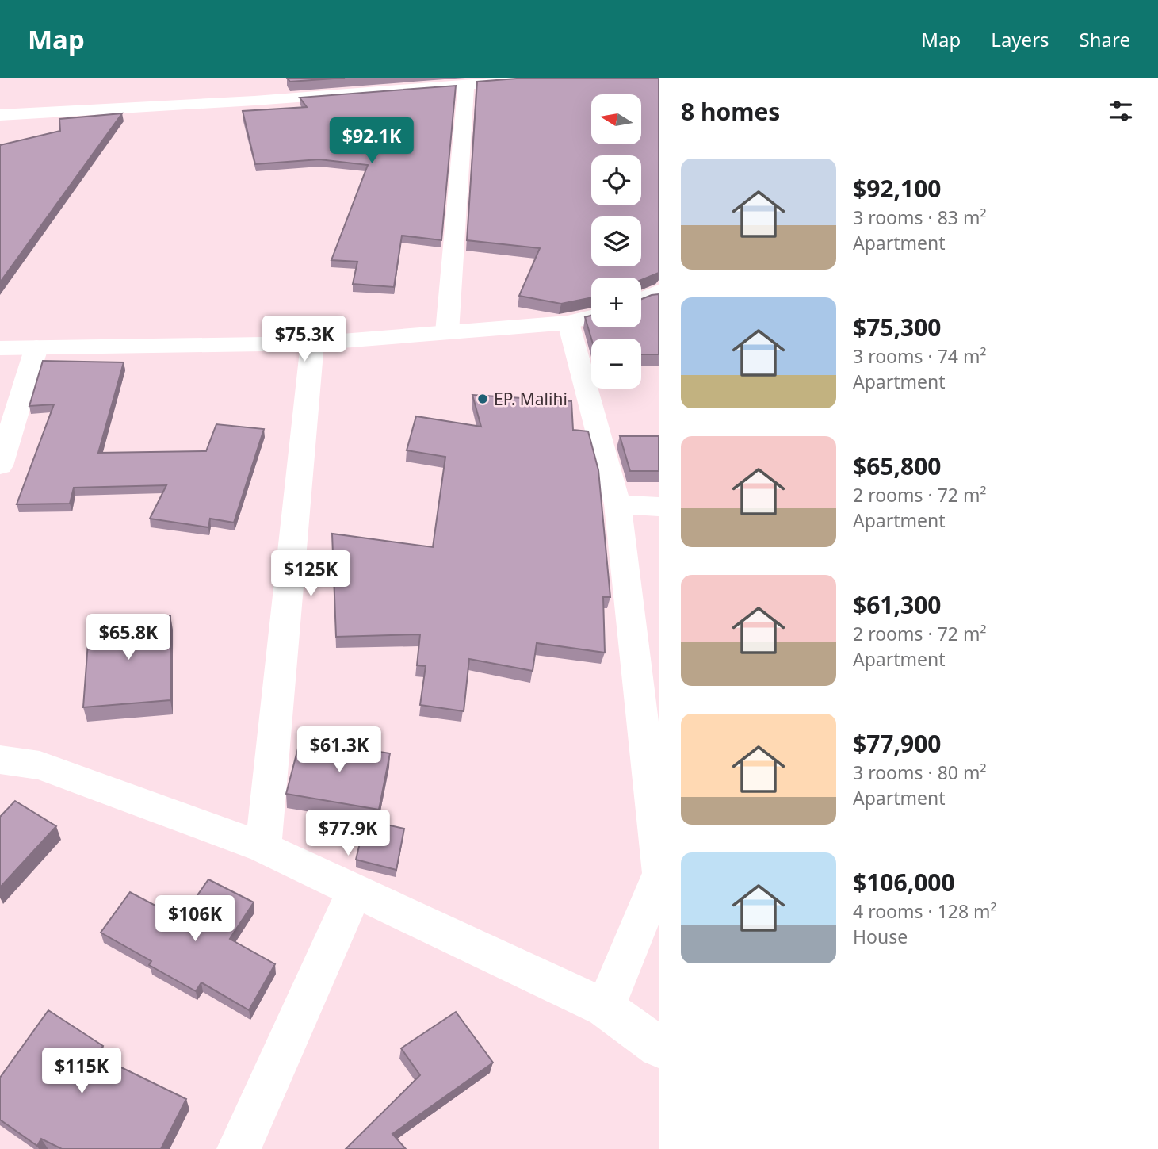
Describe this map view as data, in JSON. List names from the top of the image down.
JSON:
{
  "places": ["EP. Malihi"],
  "north": "left",
  "page": {
    "header": "Map",
    "nav": ["Map", "Layers", "Share"],
    "heading": "8 homes",
    "map_buttons": ["+", "−"],
    "price": [
      "$92.1K",
      "$75.3K",
      "$125K",
      "$65.8K",
      "$61.3K",
      "$77.9K",
      "$106K",
      "$115K"
    ],
    "list": [
      {
        "name": "$92,100",
        "note": "3 rooms · 83 m² · Apartment"
      },
      {
        "name": "$75,300",
        "note": "3 rooms · 74 m² · Apartment"
      },
      {
        "name": "$65,800",
        "note": "2 rooms · 72 m² · Apartment"
      },
      {
        "name": "$61,300",
        "note": "2 rooms · 72 m² · Apartment"
      },
      {
        "name": "$77,900",
        "note": "3 rooms · 80 m² · Apartment"
      },
      {
        "name": "$106,000",
        "note": "4 rooms · 128 m² · House"
      }
    ]
  }
}
